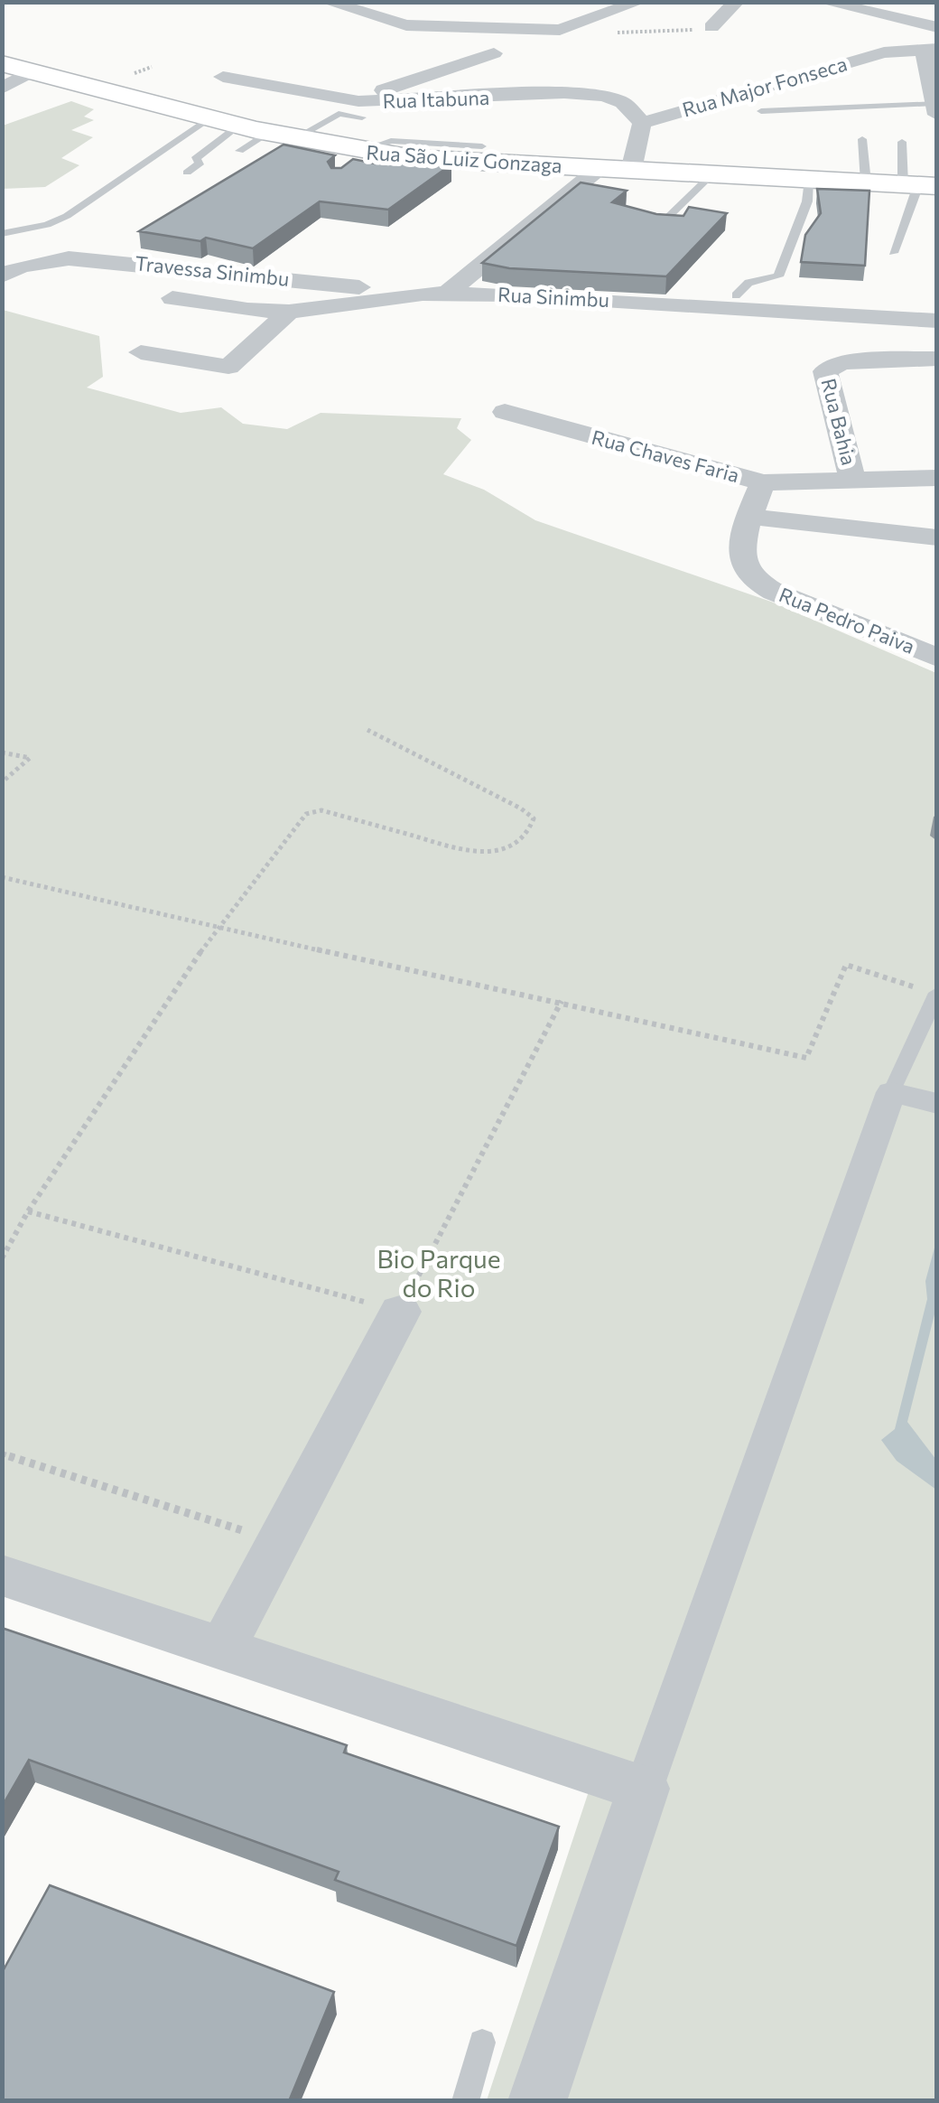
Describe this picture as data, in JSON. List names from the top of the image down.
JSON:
{
  "streets": {
    "main road": ["Rua São Luiz Gonzaga"],
    "street": [
      "Rua Major Fonseca",
      "Rua Itabuna",
      "Travessa Sinimbu",
      "Rua Sinimbu",
      "Rua Bahia",
      "Rua Chaves Faria",
      "Rua Pedro Paiva"
    ]
  },
  "crossings": [
    ["Rua Major Fonseca", "Rua Itabuna"],
    ["Travessa Sinimbu", "Rua Sinimbu"],
    ["Rua Bahia", "Rua Chaves Faria"],
    ["Rua Chaves Faria", "Rua Pedro Paiva"]
  ],
  "parks": ["Bio Parque do Rio"]
}
